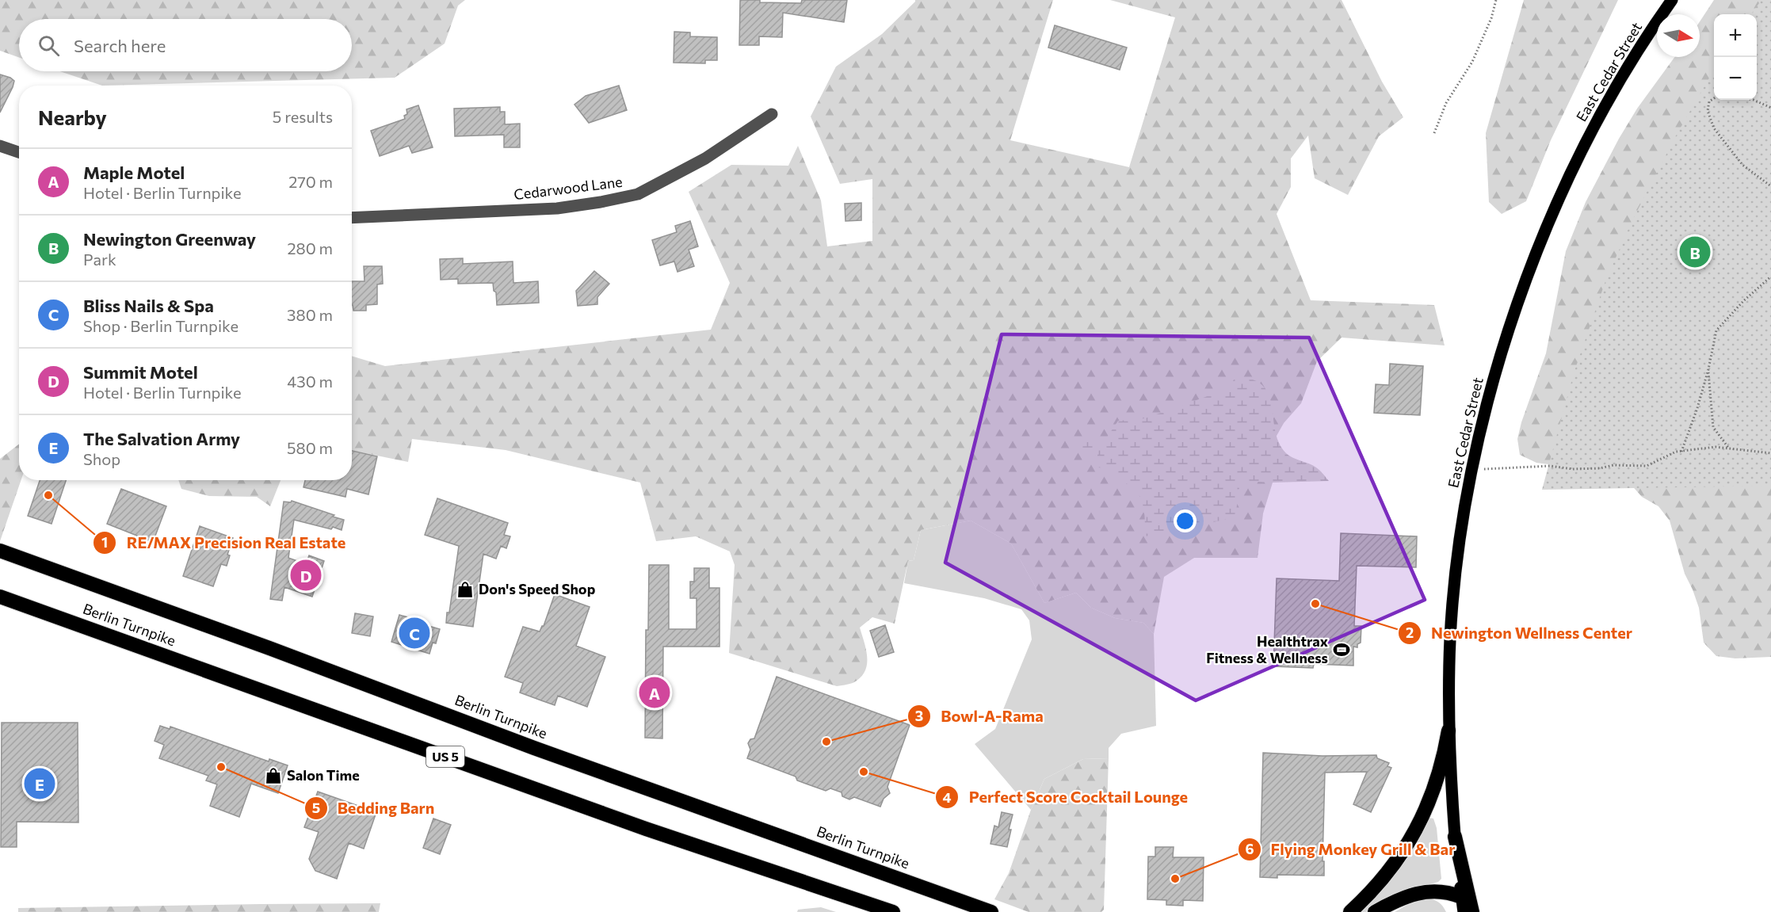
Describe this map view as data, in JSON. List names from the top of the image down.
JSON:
{
  "streets": {
    "highway": ["Berlin Turnpike", "US 5"],
    "main road": ["East Cedar Street"],
    "street": ["Cedarwood Lane"]
  },
  "places": {
    "other": [
      "RE/MAX Precision Real Estate",
      "Newington Wellness Center",
      "Bowl-A-Rama",
      "Bedding Barn",
      "Perfect Score Cocktail Lounge",
      "Flying Monkey Grill & Bar"
    ],
    "shop": ["Don's Speed Shop", "Salon Time"],
    "sports": ["Healthtrax Fitness & Wellness"]
  },
  "north": "right",
  "page": {
    "map_buttons": ["+", "−"],
    "search": "Search here",
    "heading": ["Nearby", "5 results"],
    "list": [
      {
        "mark": "A",
        "name": "Maple Motel",
        "note": "Hotel · Berlin Turnpike",
        "value": "270 m"
      },
      {
        "mark": "B",
        "name": "Newington Greenway",
        "note": "Park",
        "value": "280 m"
      },
      {
        "mark": "C",
        "name": "Bliss Nails & Spa",
        "note": "Shop · Berlin Turnpike",
        "value": "380 m"
      },
      {
        "mark": "D",
        "name": "Summit Motel",
        "note": "Hotel · Berlin Turnpike",
        "value": "430 m"
      },
      {
        "mark": "E",
        "name": "The Salvation Army",
        "note": "Shop",
        "value": "580 m"
      }
    ],
    "pins": [
      "B",
      "D",
      "C",
      "A",
      "E"
    ]
  }
}
